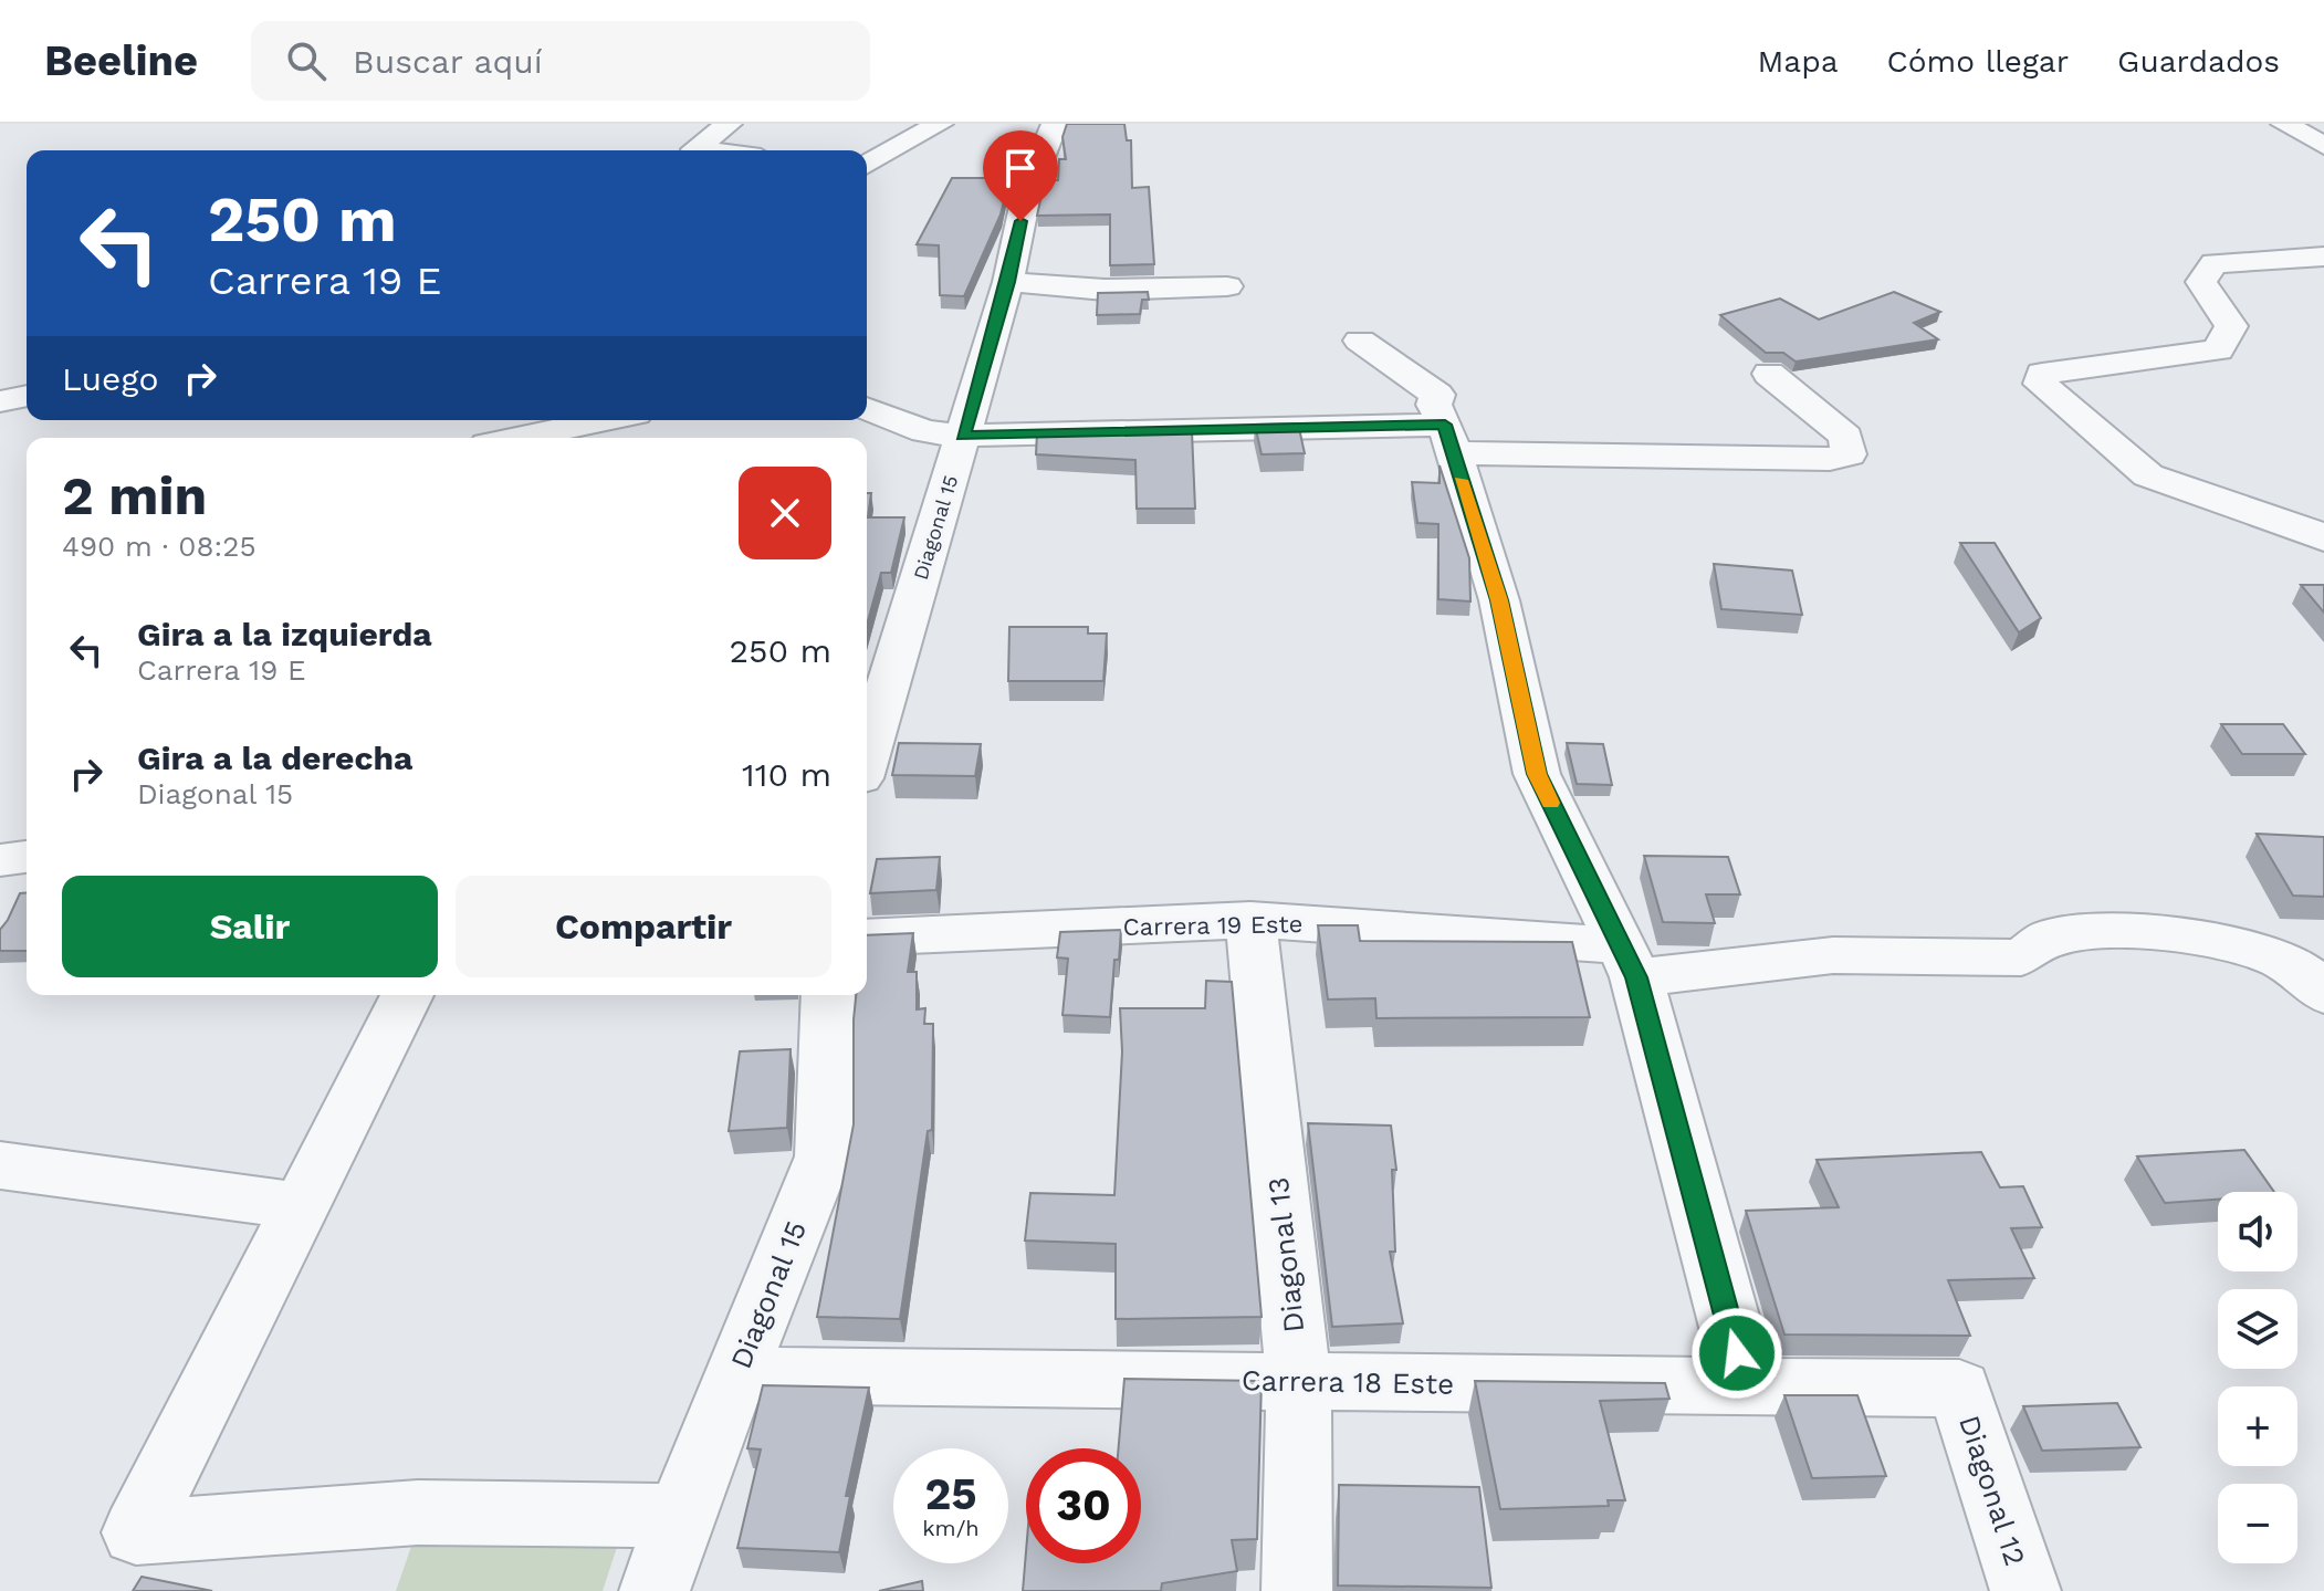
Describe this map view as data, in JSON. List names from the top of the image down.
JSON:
{
  "streets": {
    "street": [
      "Diagonal 15",
      "Carrera 19 Este",
      "Diagonal 13",
      "Carrera 18 Este",
      "Diagonal 12"
    ]
  },
  "crossings": [
    ["Diagonal 15", "Carrera 18 Este"],
    ["Carrera 19 Este", "Diagonal 13"],
    ["Diagonal 13", "Carrera 18 Este"],
    ["Carrera 18 Este", "Diagonal 12"]
  ],
  "page": {
    "header": "Beeline",
    "search": "Buscar aquí",
    "nav": ["Mapa", "Cómo llegar", "Guardados"],
    "turn": ["250 m", "Carrera 19 E"],
    "then": "Luego",
    "heading": ["2 min", "490 m · 08:25"],
    "list": [
      {
        "name": "Gira a la izquierda",
        "note": "Carrera 19 E",
        "value": "250 m"
      },
      {
        "name": "Gira a la derecha",
        "note": "Diagonal 15",
        "value": "110 m"
      }
    ],
    "buttons": ["Salir", "Compartir"],
    "map_buttons": ["+", "−"],
    "speed": "25 km/h",
    "limit": "30"
  }
}
